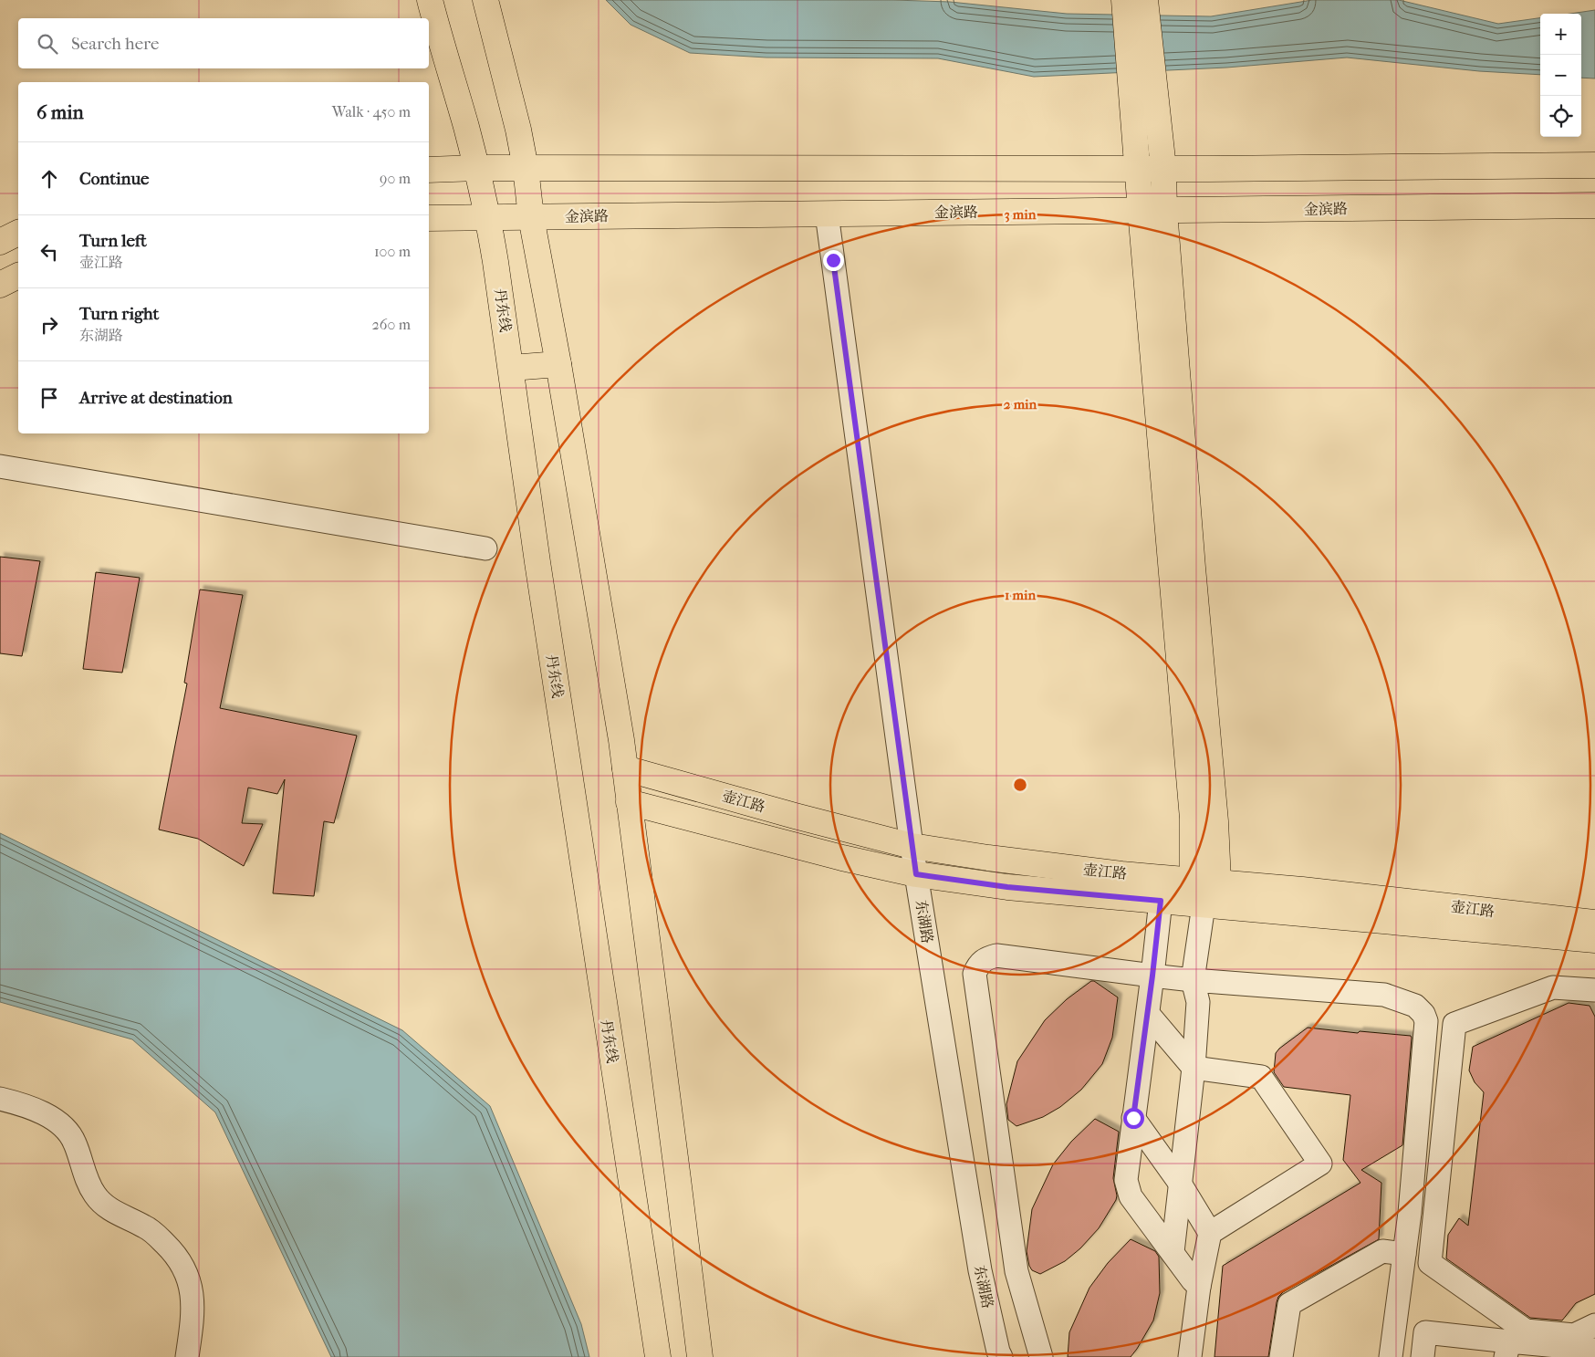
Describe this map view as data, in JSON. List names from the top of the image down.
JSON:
{
  "streets": {
    "main road": ["金滨路", "丹东线", "壶江路"],
    "street": ["东湖路"]
  },
  "crossings": [
    ["金滨路", "丹东线"],
    ["金滨路", "东湖路"],
    ["壶江路", "东湖路"]
  ],
  "page": {
    "map_buttons": ["+", "−"],
    "search": "Search here",
    "heading": ["6 min", "Walk · 450 m"],
    "list": [
      ["Continue", "90 m"],
      ["Turn left", "壶江路", "100 m"],
      ["Turn right", "东湖路", "260 m"],
      "Arrive at destination"
    ]
  },
  "rings": ["3 min", "2 min", "1 min"]
}
